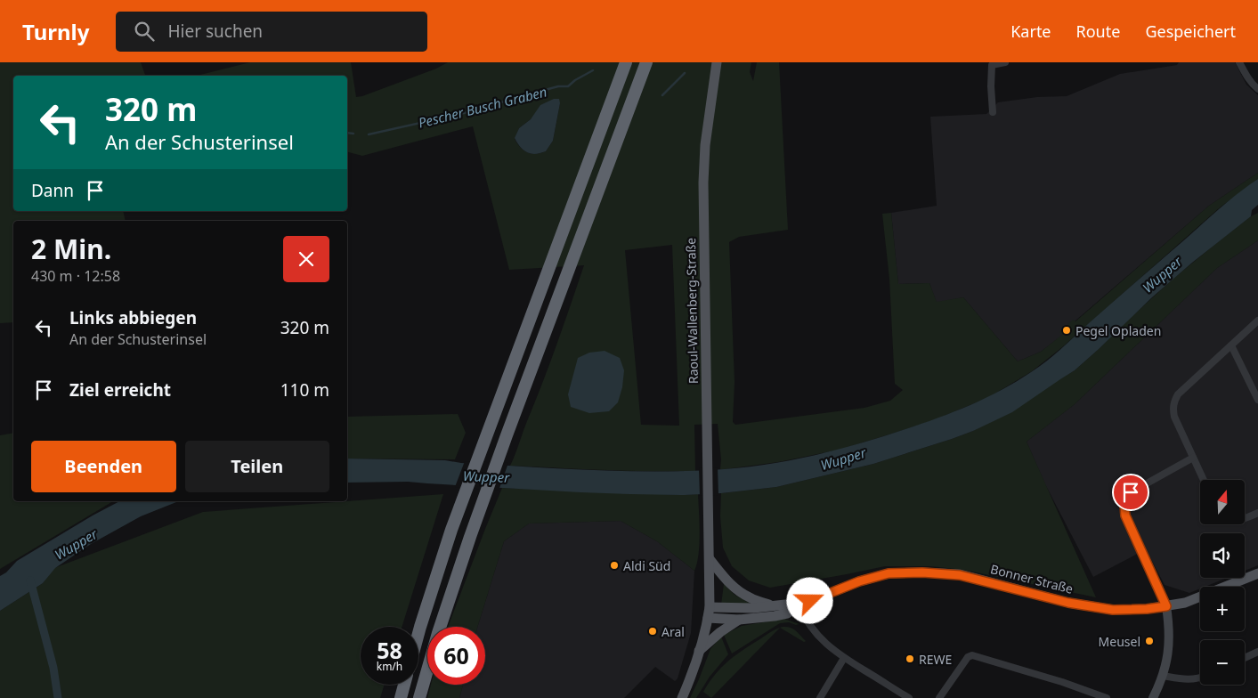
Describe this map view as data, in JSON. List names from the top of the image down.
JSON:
{
  "streets": {
    "main road": ["Raoul-Wallenberg-Straße", "Bonner Straße"]
  },
  "water": ["Pescher Busch Graben", "Wupper"],
  "places": [
    "Pegel Opladen",
    "Aldi Süd",
    "Aral",
    "Meusel",
    "REWE"
  ],
  "north": "top",
  "page": {
    "header": "Turnly",
    "search": "Hier suchen",
    "nav": ["Karte", "Route", "Gespeichert"],
    "turn": ["320 m", "An der Schusterinsel"],
    "then": "Dann",
    "heading": ["2 Min.", "430 m · 12:58"],
    "list": [
      {
        "name": "Links abbiegen",
        "note": "An der Schusterinsel",
        "value": "320 m"
      },
      {
        "name": "Ziel erreicht",
        "value": "110 m"
      }
    ],
    "buttons": ["Beenden", "Teilen"],
    "map_buttons": ["+", "−"],
    "speed": "58 km/h",
    "limit": "60"
  }
}
